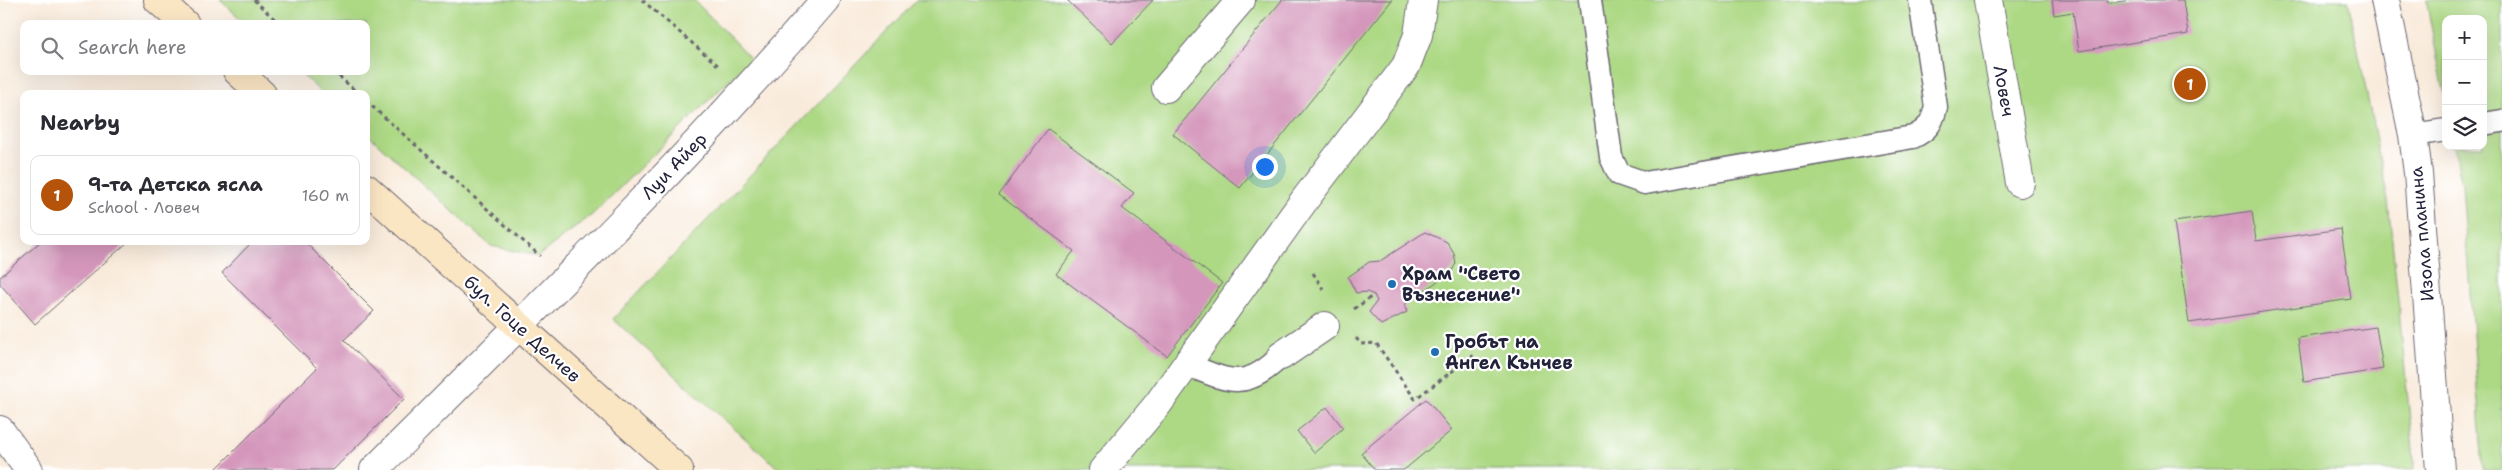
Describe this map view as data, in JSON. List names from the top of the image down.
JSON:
{
  "streets": {
    "main road": ["бул. Гоце Делчев"],
    "street": ["Ловеч", "Луи Айер", "Изола планина"]
  },
  "crossings": [
    ["Луи Айер", "бул. Гоце Делчев"]
  ],
  "places": ["Храм ''Свето Възнесение''", "Гробът на Ангел Кънчев"],
  "page": {
    "map_buttons": ["+", "−"],
    "search": "Search here",
    "pins": "1",
    "heading": "Nearby",
    "list": [
      {
        "mark": "1",
        "name": "9-та Детска ясла",
        "note": "School · Ловеч",
        "value": "160 m"
      }
    ]
  }
}
